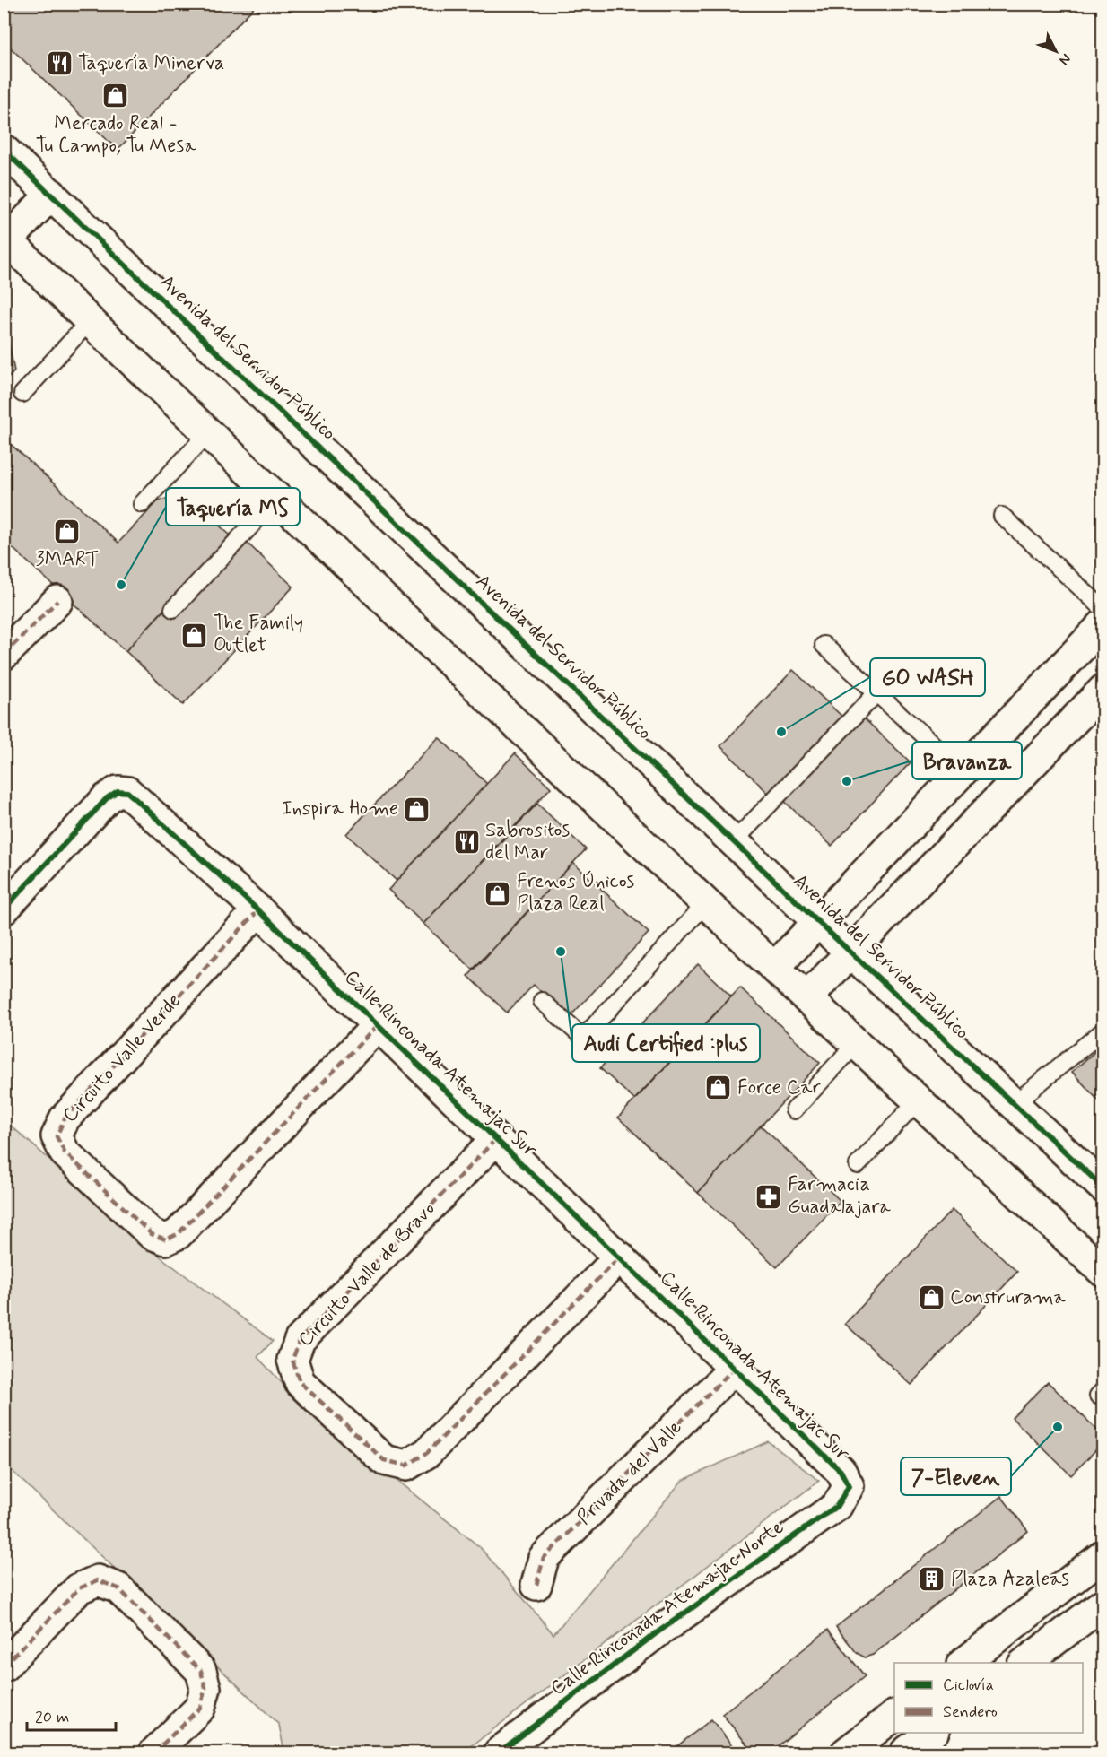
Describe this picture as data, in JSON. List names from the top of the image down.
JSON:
{
  "streets": {
    "street": [
      "Avenida del Servidor Público",
      "Circuito Valle Verde",
      "Calle Rinconada Atemajac Sur",
      "Circuito Valle de Bravo",
      "Privada del Valle",
      "Calle Rinconada Atemajac Norte"
    ]
  },
  "crossings": [
    ["Circuito Valle Verde", "Calle Rinconada Atemajac Sur"],
    ["Calle Rinconada Atemajac Sur", "Circuito Valle de Bravo"],
    ["Calle Rinconada Atemajac Sur", "Privada del Valle"],
    ["Calle Rinconada Atemajac Sur", "Calle Rinconada Atemajac Norte"]
  ],
  "places": {
    "restaurant": ["Taquería Minerva", "Sabrositos del Mar"],
    "shop": [
      "Mercado Real - Tu Campo, Tu Mesa",
      "3MART",
      "The Family Outlet",
      "Inspira Home",
      "Frenos Únicos Plaza Real",
      "Force Car",
      "Construrama"
    ],
    "other": [
      "Taquería MS",
      "GO WASH",
      "Bravanza",
      "Audi Certified :plus",
      "7-Eleven"
    ],
    "pharmacy": ["Farmacia Guadalajara"],
    "building": ["Plaza Azaleas"]
  },
  "legend": ["Ciclovía", "Sendero"],
  "scale_bar": "20 m",
  "north": "bottom right"
}
